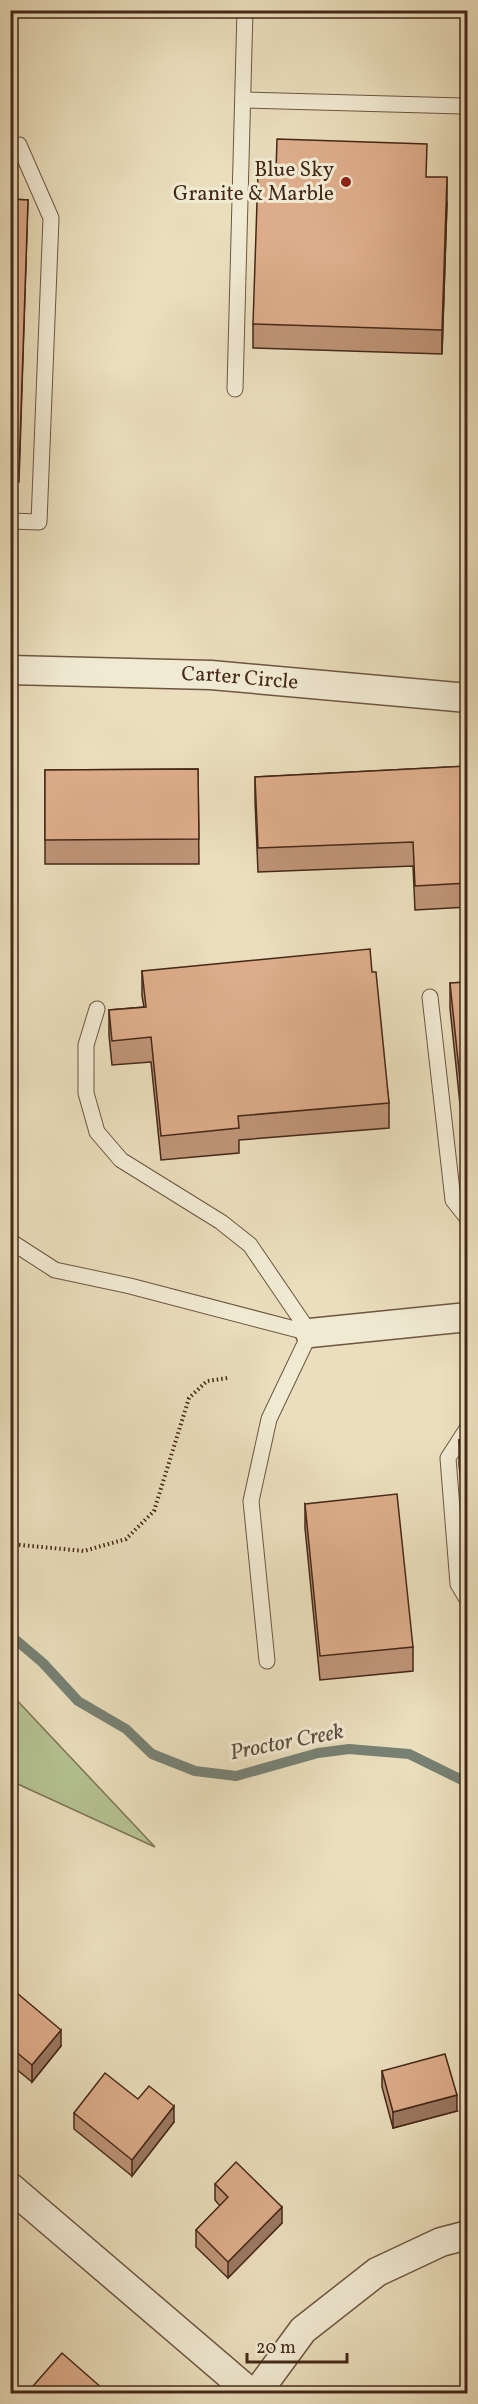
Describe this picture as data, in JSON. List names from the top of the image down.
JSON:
{
  "streets": {
    "street": ["Carter Circle"]
  },
  "water": ["Proctor Creek"],
  "places": ["Blue Sky Granite & Marble"],
  "scale_bar": "20 m"
}
